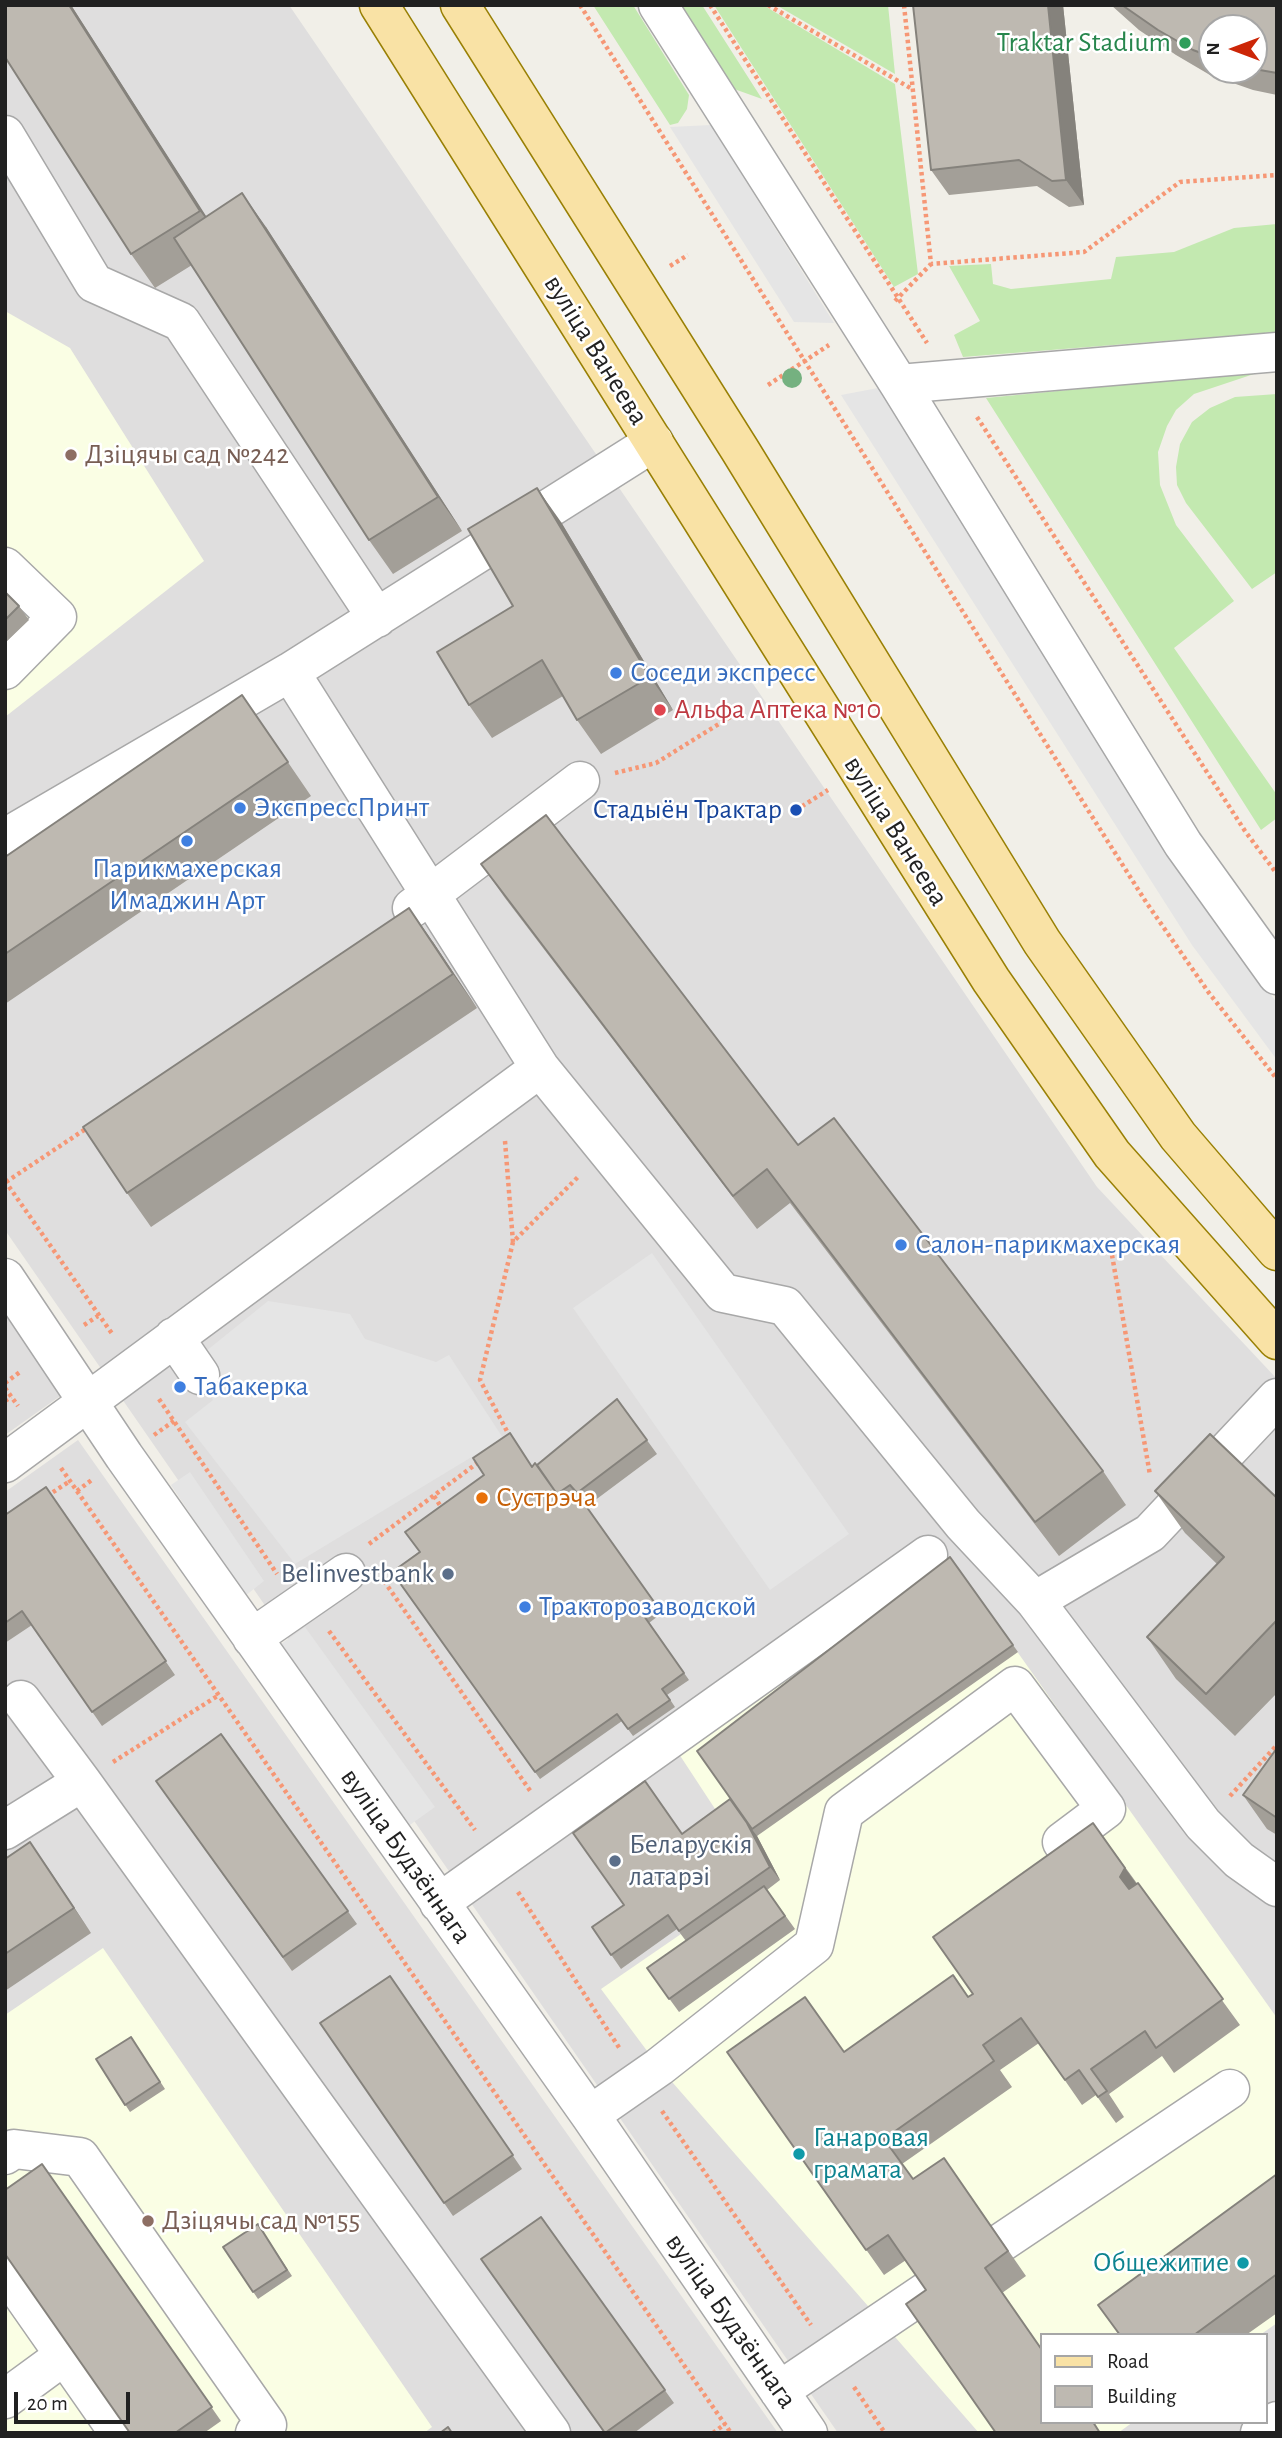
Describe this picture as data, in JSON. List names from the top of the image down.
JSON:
{
  "streets": {
    "main road": ["вуліца Ванеева"],
    "street": ["вуліца Будзённага"]
  },
  "places": [
    "Traktar Stadium",
    "Дзіцячы сад №242",
    "Соседи экспресс",
    "Альфа Аптека №10",
    "ЭкспрессПринт",
    "Стадыён Трактар",
    "Парикмахерская Имаджин Арт",
    "Салон-парикмахерская",
    "Табакерка",
    "Сустрэча",
    "Belinvestbank",
    "Тракторозаводской",
    "Беларускія латарэі",
    "Ганаровая грамата",
    "Дзіцячы сад №155",
    "Общежитие"
  ],
  "legend": ["Road", "Building"],
  "scale_bar": "20 m",
  "north": "left"
}
